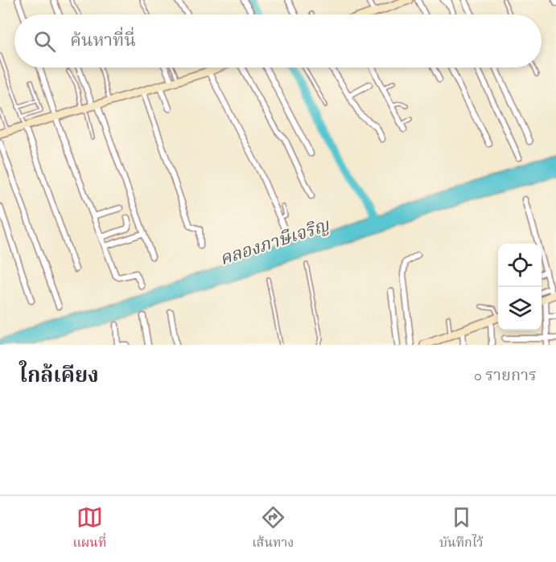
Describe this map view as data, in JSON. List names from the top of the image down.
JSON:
{
  "water": ["คลองภาษีเจริญ"],
  "page": {
    "search": "ค้นหาที่นี่",
    "heading": ["ใกล้เคียง", "0 รายการ"],
    "nav": ["แผนที่", "เส้นทาง", "บันทึกไว้"]
  }
}
